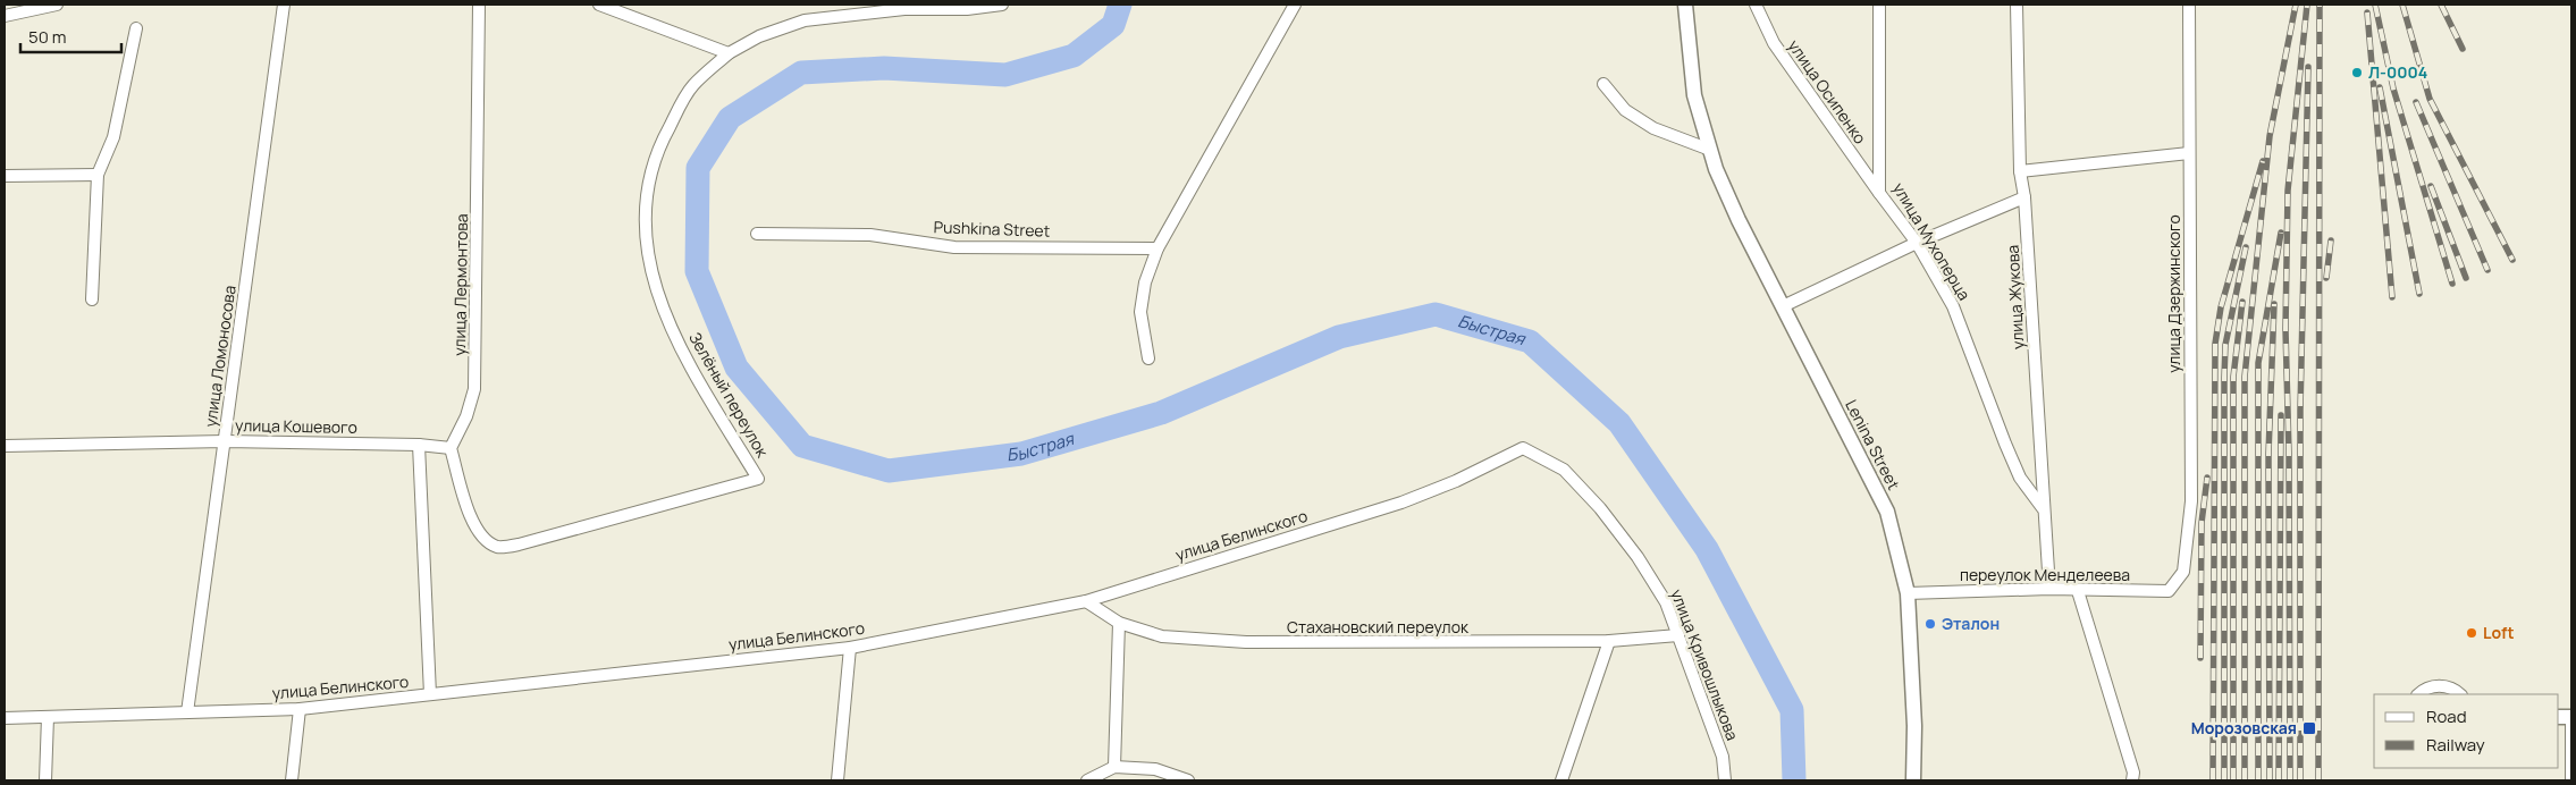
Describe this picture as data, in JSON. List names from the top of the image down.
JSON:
{
  "streets": {
    "street": [
      "улица Осипенко",
      "Pushkina Street",
      "улица Мухоперца",
      "улица Лермонтова",
      "улица Дзержинского",
      "улица Жукова",
      "улица Ломоносова",
      "Зелёный переулок",
      "улица Кошевого",
      "Lenina Street",
      "улица Белинского",
      "переулок Менделеева",
      "Стахановский переулок",
      "улица Кривошлыкова"
    ]
  },
  "crossings": [
    ["улица Осипенко", "улица Мухоперца"],
    ["улица Мухоперца", "улица Жукова"],
    ["улица Лермонтова", "Зелёный переулок"],
    ["улица Лермонтова", "улица Кошевого"],
    ["улица Дзержинского", "переулок Менделеева"],
    ["улица Жукова", "переулок Менделеева"],
    ["улица Ломоносова", "улица Кошевого"],
    ["улица Ломоносова", "улица Белинского"],
    ["Зелёный переулок", "улица Кошевого"],
    ["Lenina Street", "переулок Менделеева"],
    ["улица Белинского", "Стахановский переулок"],
    ["улица Белинского", "улица Кривошлыкова"],
    ["Стахановский переулок", "улица Кривошлыкова"]
  ],
  "water": ["Быстрая"],
  "places": {
    "other": ["Л-0004", "Эталон", "Loft"],
    "transit": ["Морозовская"]
  },
  "legend": ["Road", "Railway"],
  "scale_bar": "50 m"
}
